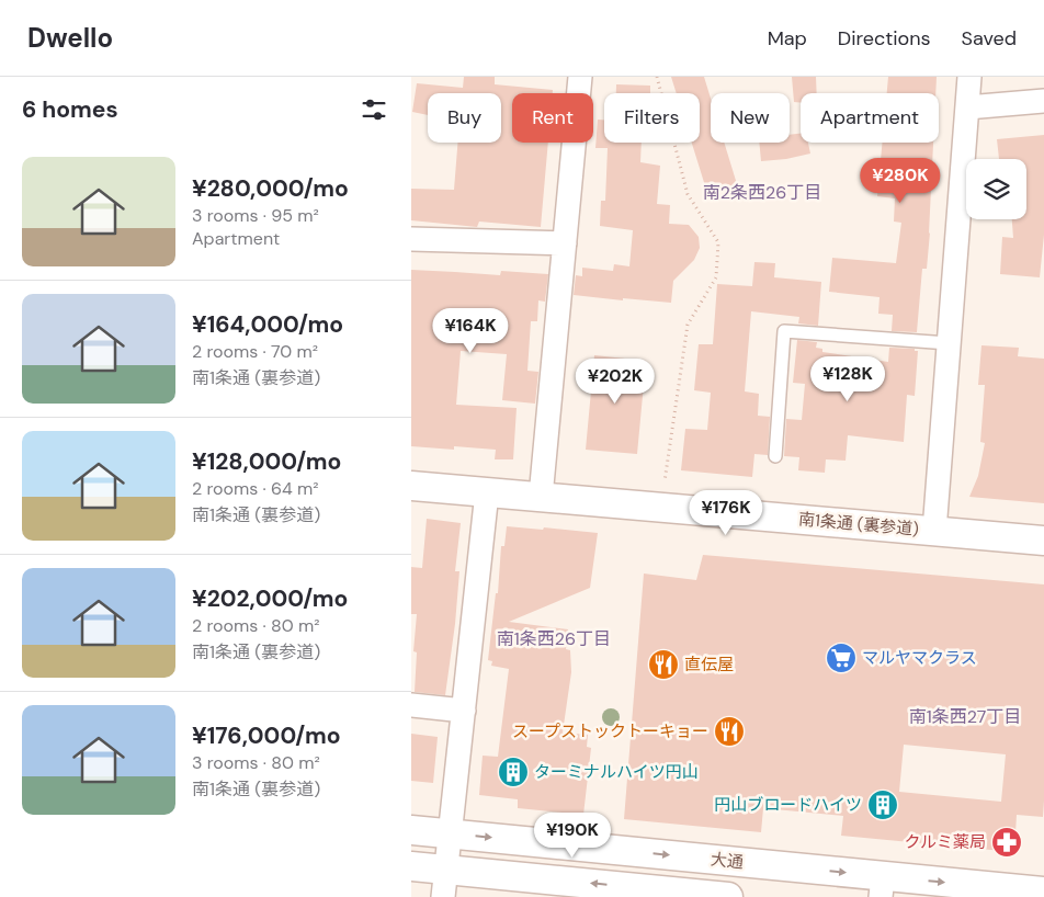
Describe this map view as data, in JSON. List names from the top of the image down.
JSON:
{
  "streets": {
    "street": ["南1条通 (裏参道)", "大通"]
  },
  "districts": ["南2条西26丁目", "南1条西26丁目", "南1条西27丁目"],
  "places": {
    "supermarket": ["マルヤマクラス"],
    "restaurant": ["直伝屋", "スープストックトーキョー"],
    "building": ["ターミナルハイツ円山", "円山ブロードハイツ"],
    "pharmacy": ["クルミ薬局"]
  },
  "page": {
    "header": "Dwello",
    "nav": ["Map", "Directions", "Saved"],
    "heading": "6 homes",
    "chip": [
      "Buy",
      "Rent",
      "Filters",
      "New",
      "Apartment"
    ],
    "list": [
      {
        "name": "¥280,000/mo",
        "note": "3 rooms · 95 m² · Apartment"
      },
      {
        "name": "¥164,000/mo",
        "note": "2 rooms · 70 m² · 南1条通 (裏参道)"
      },
      {
        "name": "¥128,000/mo",
        "note": "2 rooms · 64 m² · 南1条通 (裏参道)"
      },
      {
        "name": "¥202,000/mo",
        "note": "2 rooms · 80 m² · 南1条通 (裏参道)"
      },
      {
        "name": "¥176,000/mo",
        "note": "3 rooms · 80 m² · 南1条通 (裏参道)"
      }
    ],
    "price": [
      "¥280K",
      "¥164K",
      "¥128K",
      "¥202K",
      "¥176K",
      "¥190K"
    ]
  }
}
